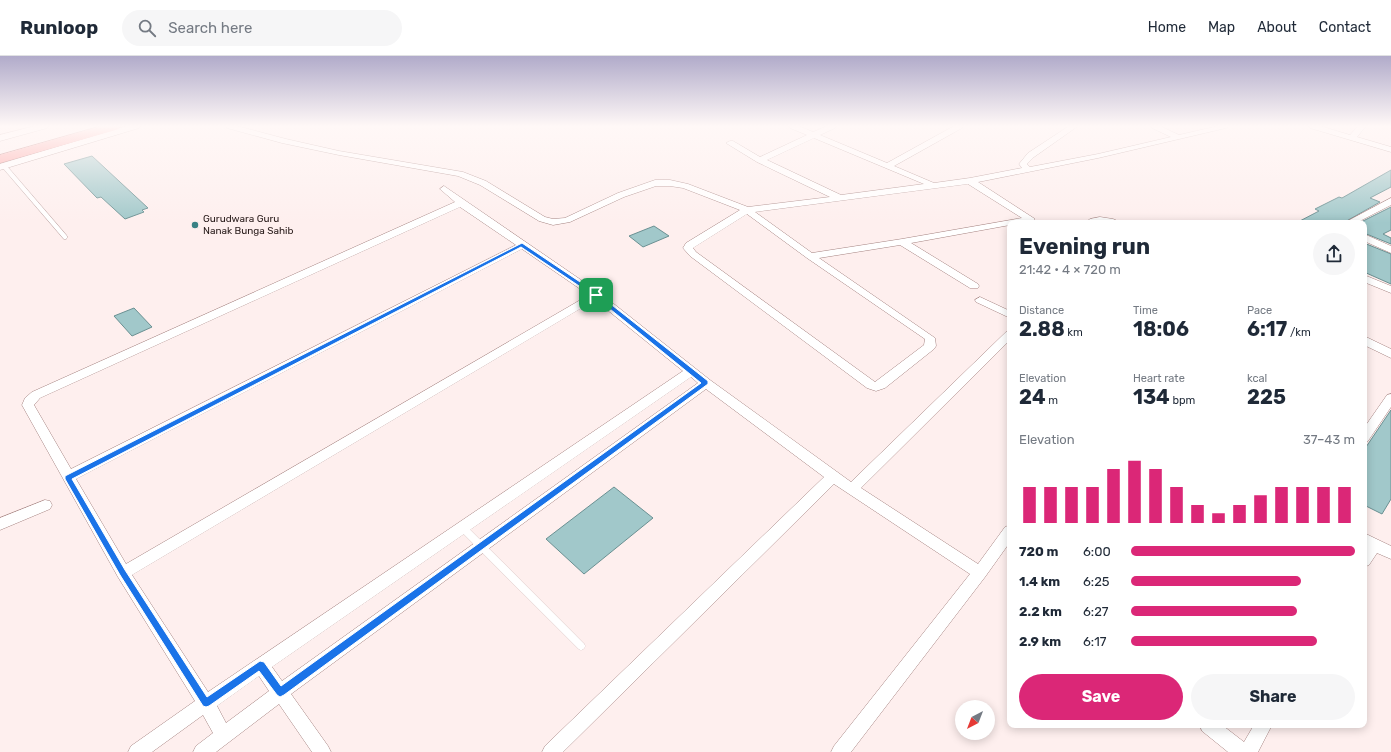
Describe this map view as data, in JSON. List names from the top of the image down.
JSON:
{
  "places": ["Gurudwara Guru Nanak Bunga Sahib"],
  "north": "bottom left",
  "page": {
    "header": "Runloop",
    "search": "Search here",
    "nav": [
      "Home",
      "Map",
      "About",
      "Contact"
    ],
    "heading": ["Evening run", "21:42 · 4 × 720 m"],
    "stats": [
      ["Distance", "2.88 km"],
      ["Time", "18:06"],
      ["Pace", "6:17 /km"],
      ["Elevation", "24 m"],
      ["Heart rate", "134 bpm"],
      ["kcal", "225"]
    ],
    "chart": ["Elevation", "37–43 m"],
    "list": [
      {
        "name": "720 m",
        "note": "6:00"
      },
      {
        "name": "1.4 km",
        "note": "6:25"
      },
      {
        "name": "2.2 km",
        "note": "6:27"
      },
      {
        "name": "2.9 km",
        "note": "6:17"
      }
    ],
    "buttons": ["Save", "Share"]
  }
}
